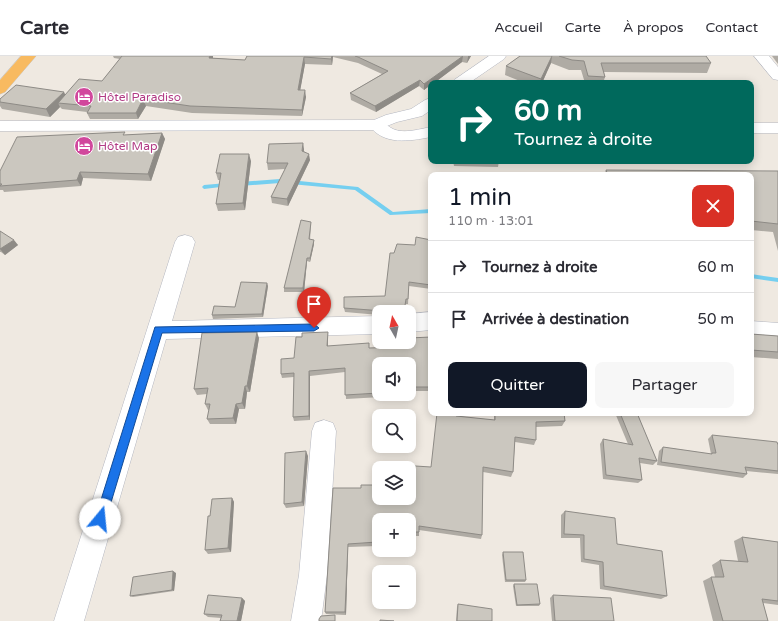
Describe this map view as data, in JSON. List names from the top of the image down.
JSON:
{
  "places": {
    "hotel": ["Hôtel Paradiso", "Hôtel Map"]
  },
  "north": "top",
  "page": {
    "header": "Carte",
    "nav": [
      "Accueil",
      "Carte",
      "À propos",
      "Contact"
    ],
    "turn": ["60 m", "Tournez à droite"],
    "heading": ["1 min", "110 m · 13:01"],
    "list": [
      {
        "name": "Tournez à droite",
        "value": "60 m"
      },
      {
        "name": "Arrivée à destination",
        "value": "50 m"
      }
    ],
    "map_buttons": ["+", "−"],
    "buttons": ["Quitter", "Partager"]
  }
}
